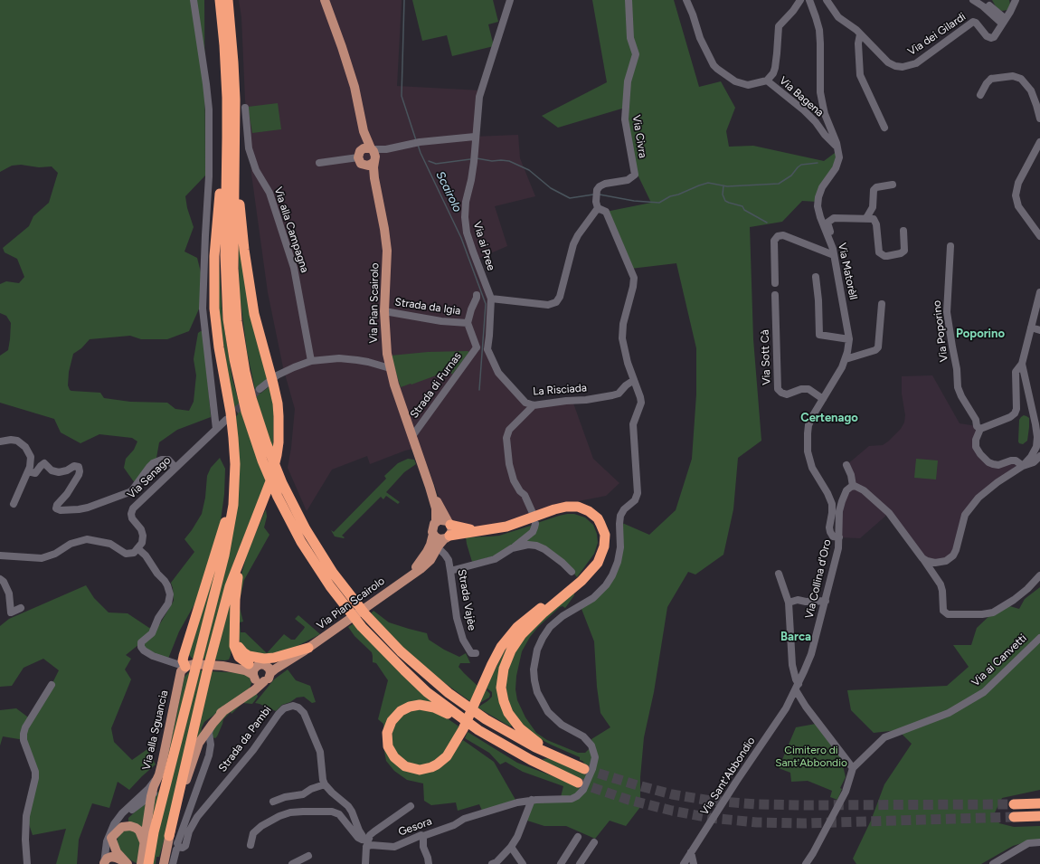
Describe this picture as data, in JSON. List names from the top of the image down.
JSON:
{
  "streets": {
    "main road": ["Via Pian Scairolo", "Via alla Sguancia"],
    "street": [
      "Via dei Gilardi",
      "Via Bagena",
      "Via Civra",
      "Via alla Campagna",
      "Via ai Pree",
      "Via Matorèll",
      "Strada da Igia",
      "Via Poporino",
      "Via Sott Cà",
      "Strada di Furnas",
      "La Risciada",
      "Via Senago",
      "Via Collina d'Oro",
      "Strada Vajèe",
      "Via ai Canvetti",
      "Strada da Pambi",
      "Via Sant'Abbondio",
      "Gesora"
    ]
  },
  "crossings": [
    ["Via Bagena", "Via Matorèll"],
    ["Via ai Pree", "La Risciada"],
    ["Via Matorèll", "Via Sott Cà"],
    ["Via Matorèll", "Via Collina d'Oro"],
    ["Via Pian Scairolo", "Strada da Igia"],
    ["Via Pian Scairolo", "Strada di Furnas"],
    ["Via Pian Scairolo", "Strada Vajèe"],
    ["Strada da Igia", "Strada di Furnas"],
    ["La Risciada", "Gesora"],
    ["Via Collina d'Oro", "Via Sant'Abbondio"]
  ],
  "districts": ["Poporino", "Certenago", "Barca"],
  "water": ["Scairolo"],
  "parks": ["Cimitero di Sant'Abbondio"]
}
